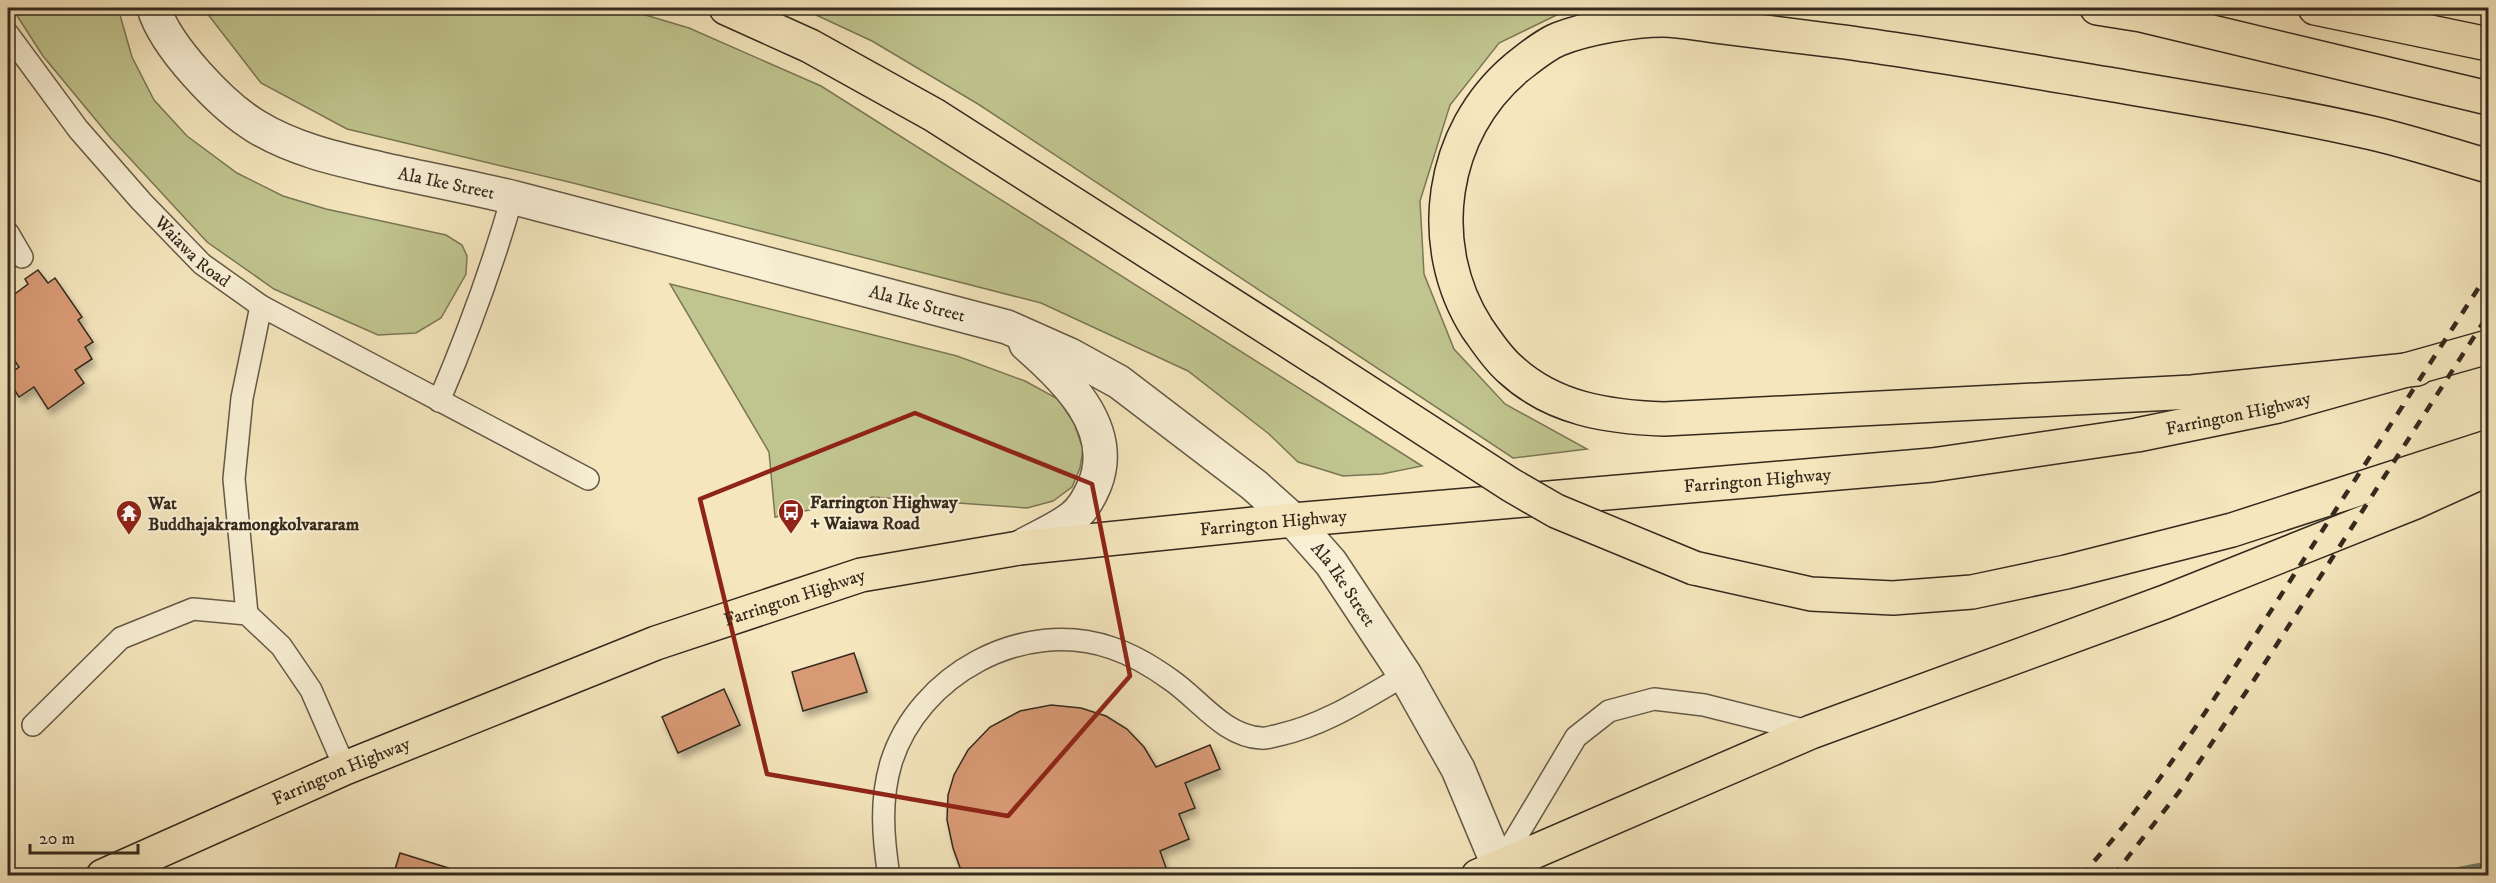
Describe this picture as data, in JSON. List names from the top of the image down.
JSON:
{
  "streets": {
    "main road": ["Farrington Highway"],
    "street": ["Ala Ike Street"],
    "lane": ["Waiawa Road"]
  },
  "crossings": [
    ["Ala Ike Street", "Farrington Highway"]
  ],
  "places": {
    "bus stop": ["Farrington Highway + Waiawa Road"],
    "temple": ["Wat Buddhajakramongkolvararam"]
  },
  "scale_bar": "20 m"
}
